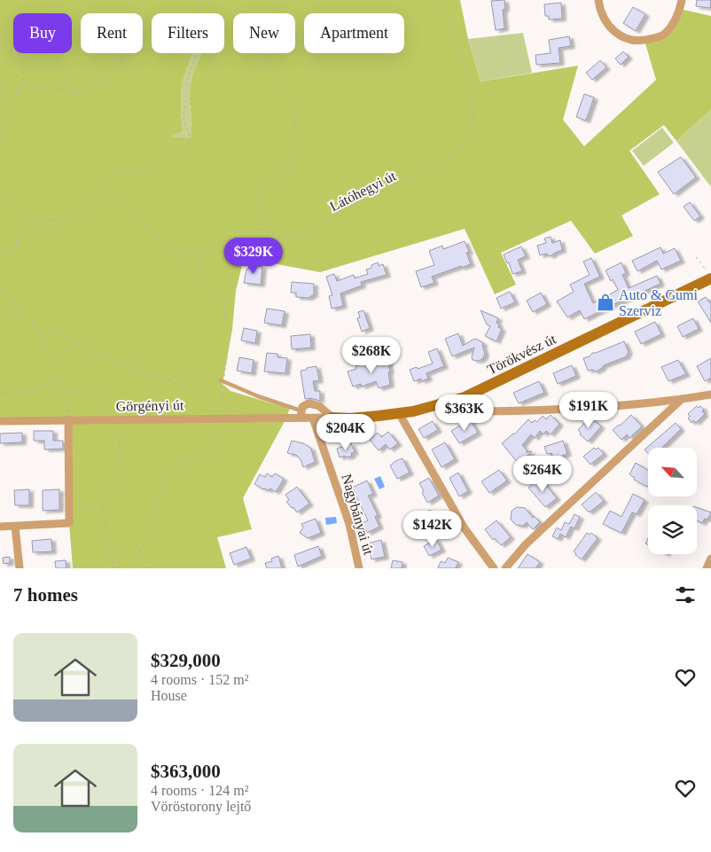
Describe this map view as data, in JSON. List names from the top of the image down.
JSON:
{
  "streets": {
    "street": ["Törökvész út", "Görgényi út", "Nagybányai út"],
    "path": ["Látóhegyi út"]
  },
  "crossings": [
    ["Törökvész út", "Görgényi út"],
    ["Törökvész út", "Nagybányai út"]
  ],
  "places": {
    "shop": ["Auto & Gumi Szerviz"]
  },
  "north": "top left",
  "page": {
    "chip": [
      "Buy",
      "Rent",
      "Filters",
      "New",
      "Apartment"
    ],
    "price": [
      "$329K",
      "$268K",
      "$191K",
      "$363K",
      "$204K",
      "$264K",
      "$142K"
    ],
    "heading": "7 homes",
    "list": [
      {
        "name": "$329,000",
        "note": "4 rooms · 152 m² · House"
      },
      {
        "name": "$363,000",
        "note": "4 rooms · 124 m² · Vöröstorony lejtő"
      }
    ]
  }
}
